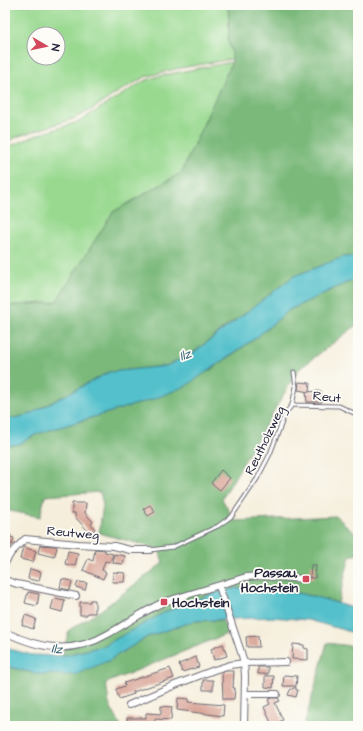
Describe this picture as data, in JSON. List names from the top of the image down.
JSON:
{
  "streets": {
    "street": ["Reutweg"],
    "lane": ["Reut", "Reutholzweg"]
  },
  "crossings": [
    ["Reut", "Reutholzweg"],
    ["Reutholzweg", "Reutweg"]
  ],
  "water": ["Ilz"],
  "places": {
    "transit": ["Passau, Hochstein", "Hochstein"]
  },
  "north": "right"
}
